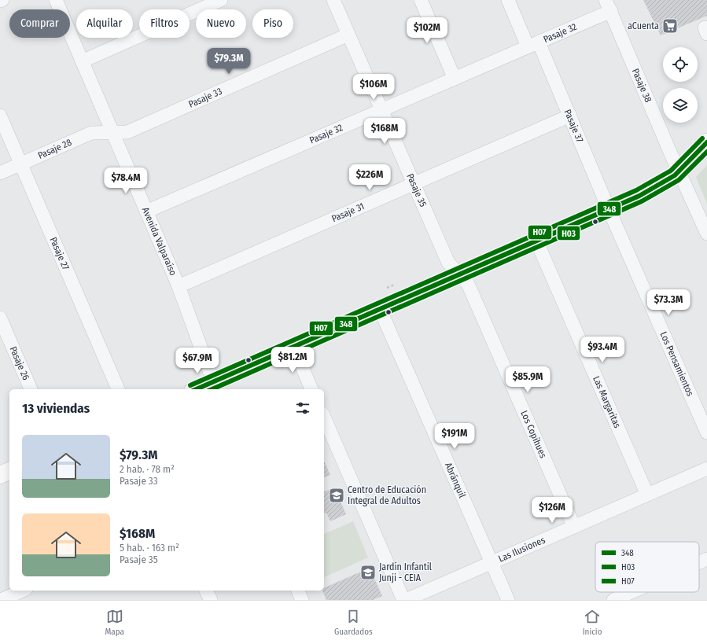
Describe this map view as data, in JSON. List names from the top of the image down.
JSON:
{
  "streets": {
    "street": [
      "Pasaje 32",
      "Pasaje 38",
      "Pasaje 33",
      "Pasaje 37",
      "Pasaje 28",
      "Pasaje 35",
      "Pasaje 31",
      "Avenida Valparaíso",
      "Pasaje 27",
      "Pasaje 26",
      "Los Pensamientos",
      "Las Margaritas",
      "Los Copihues",
      "Abránquil",
      "Las Ilusiones"
    ]
  },
  "crossings": [
    ["Pasaje 32", "Pasaje 38"],
    ["Pasaje 32", "Pasaje 37"],
    ["Pasaje 32", "Pasaje 35"],
    ["Pasaje 32", "Avenida Valparaíso"],
    ["Pasaje 33", "Pasaje 28"],
    ["Pasaje 33", "Pasaje 35"],
    ["Pasaje 33", "Avenida Valparaíso"],
    ["Pasaje 37", "Pasaje 31"],
    ["Pasaje 37", "Los Pensamientos"],
    ["Pasaje 28", "Avenida Valparaíso"],
    ["Pasaje 28", "Pasaje 27"],
    ["Pasaje 35", "Pasaje 31"],
    ["Pasaje 35", "Los Copihues"],
    ["Pasaje 31", "Avenida Valparaíso"],
    ["Las Margaritas", "Las Ilusiones"],
    ["Los Copihues", "Las Ilusiones"],
    ["Abránquil", "Las Ilusiones"]
  ],
  "places": {
    "supermarket": ["aCuenta"],
    "school or university": ["Centro de Educación Integral de Adultos", "Jardín Infantil Junji - CEIA"]
  },
  "lines": ["transit line H07", "transit line 348", "transit line H03"],
  "legend": ["348", "H03", "H07"],
  "page": {
    "chip": [
      "Comprar",
      "Alquilar",
      "Filtros",
      "Nuevo",
      "Piso"
    ],
    "price": [
      "$102M",
      "$79.3M",
      "$106M",
      "$168M",
      "$226M",
      "$78.4M",
      "$73.3M",
      "$93.4M",
      "$81.2M",
      "$67.9M",
      "$85.9M",
      "$191M",
      "$126M"
    ],
    "heading": "13 viviendas",
    "list": [
      {
        "name": "$79.3M",
        "note": "2 hab. · 78 m² · Pasaje 33"
      },
      {
        "name": "$168M",
        "note": "5 hab. · 163 m² · Pasaje 35"
      }
    ],
    "tabs": ["Mapa", "Guardados", "Inicio"]
  }
}
